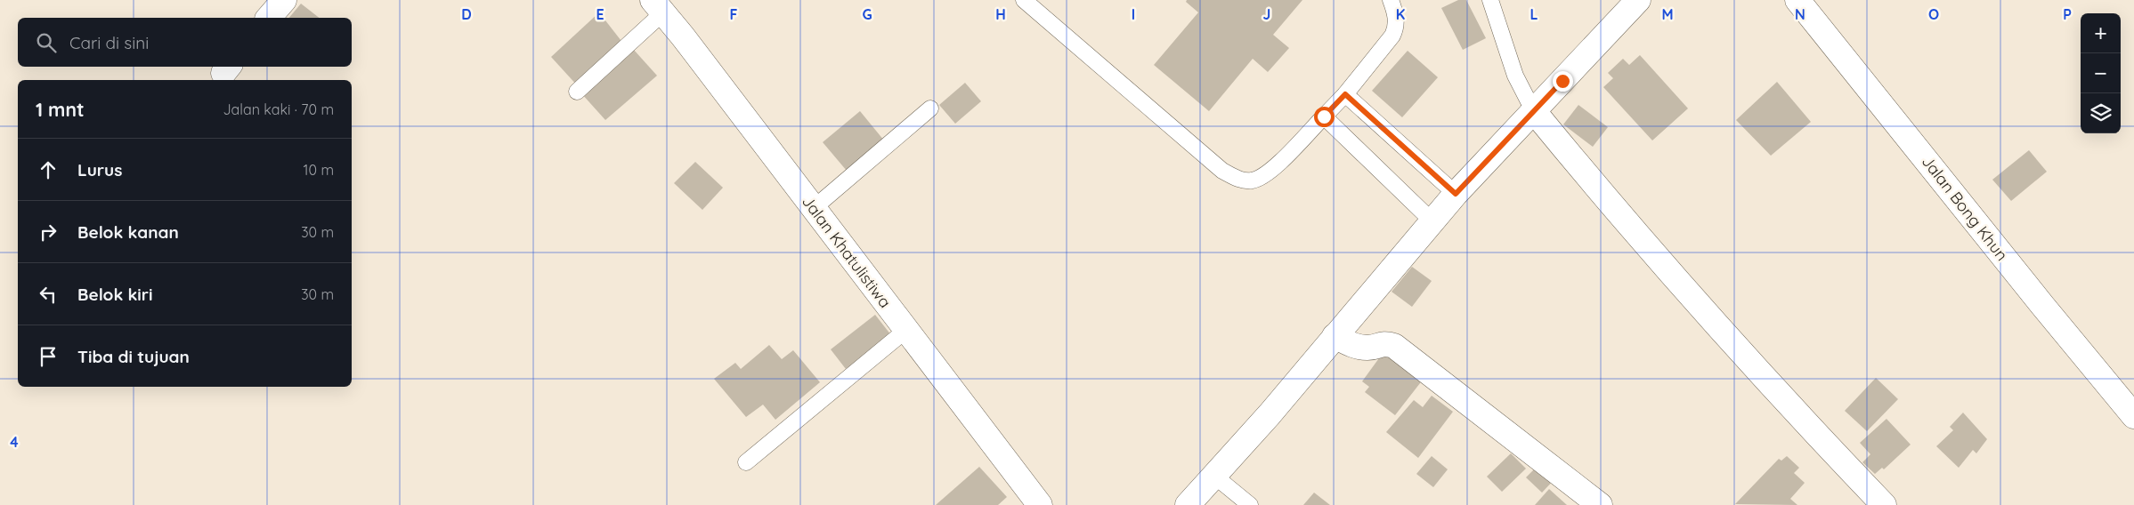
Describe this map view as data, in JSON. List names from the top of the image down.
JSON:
{
  "streets": {
    "street": ["Jalan Bong Khun", "Jalan Khatulistiwa"]
  },
  "page": {
    "map_buttons": ["+", "−"],
    "search": "Cari di sini",
    "heading": ["1 mnt", "Jalan kaki · 70 m"],
    "list": [
      ["Lurus", "10 m"],
      ["Belok kanan", "30 m"],
      ["Belok kiri", "30 m"],
      "Tiba di tujuan"
    ]
  },
  "grid": {
    "columns": [
      "D",
      "E",
      "F",
      "G",
      "H",
      "I",
      "J",
      "K",
      "L",
      "M",
      "N",
      "O",
      "P"
    ],
    "rows": ["4"]
  }
}
